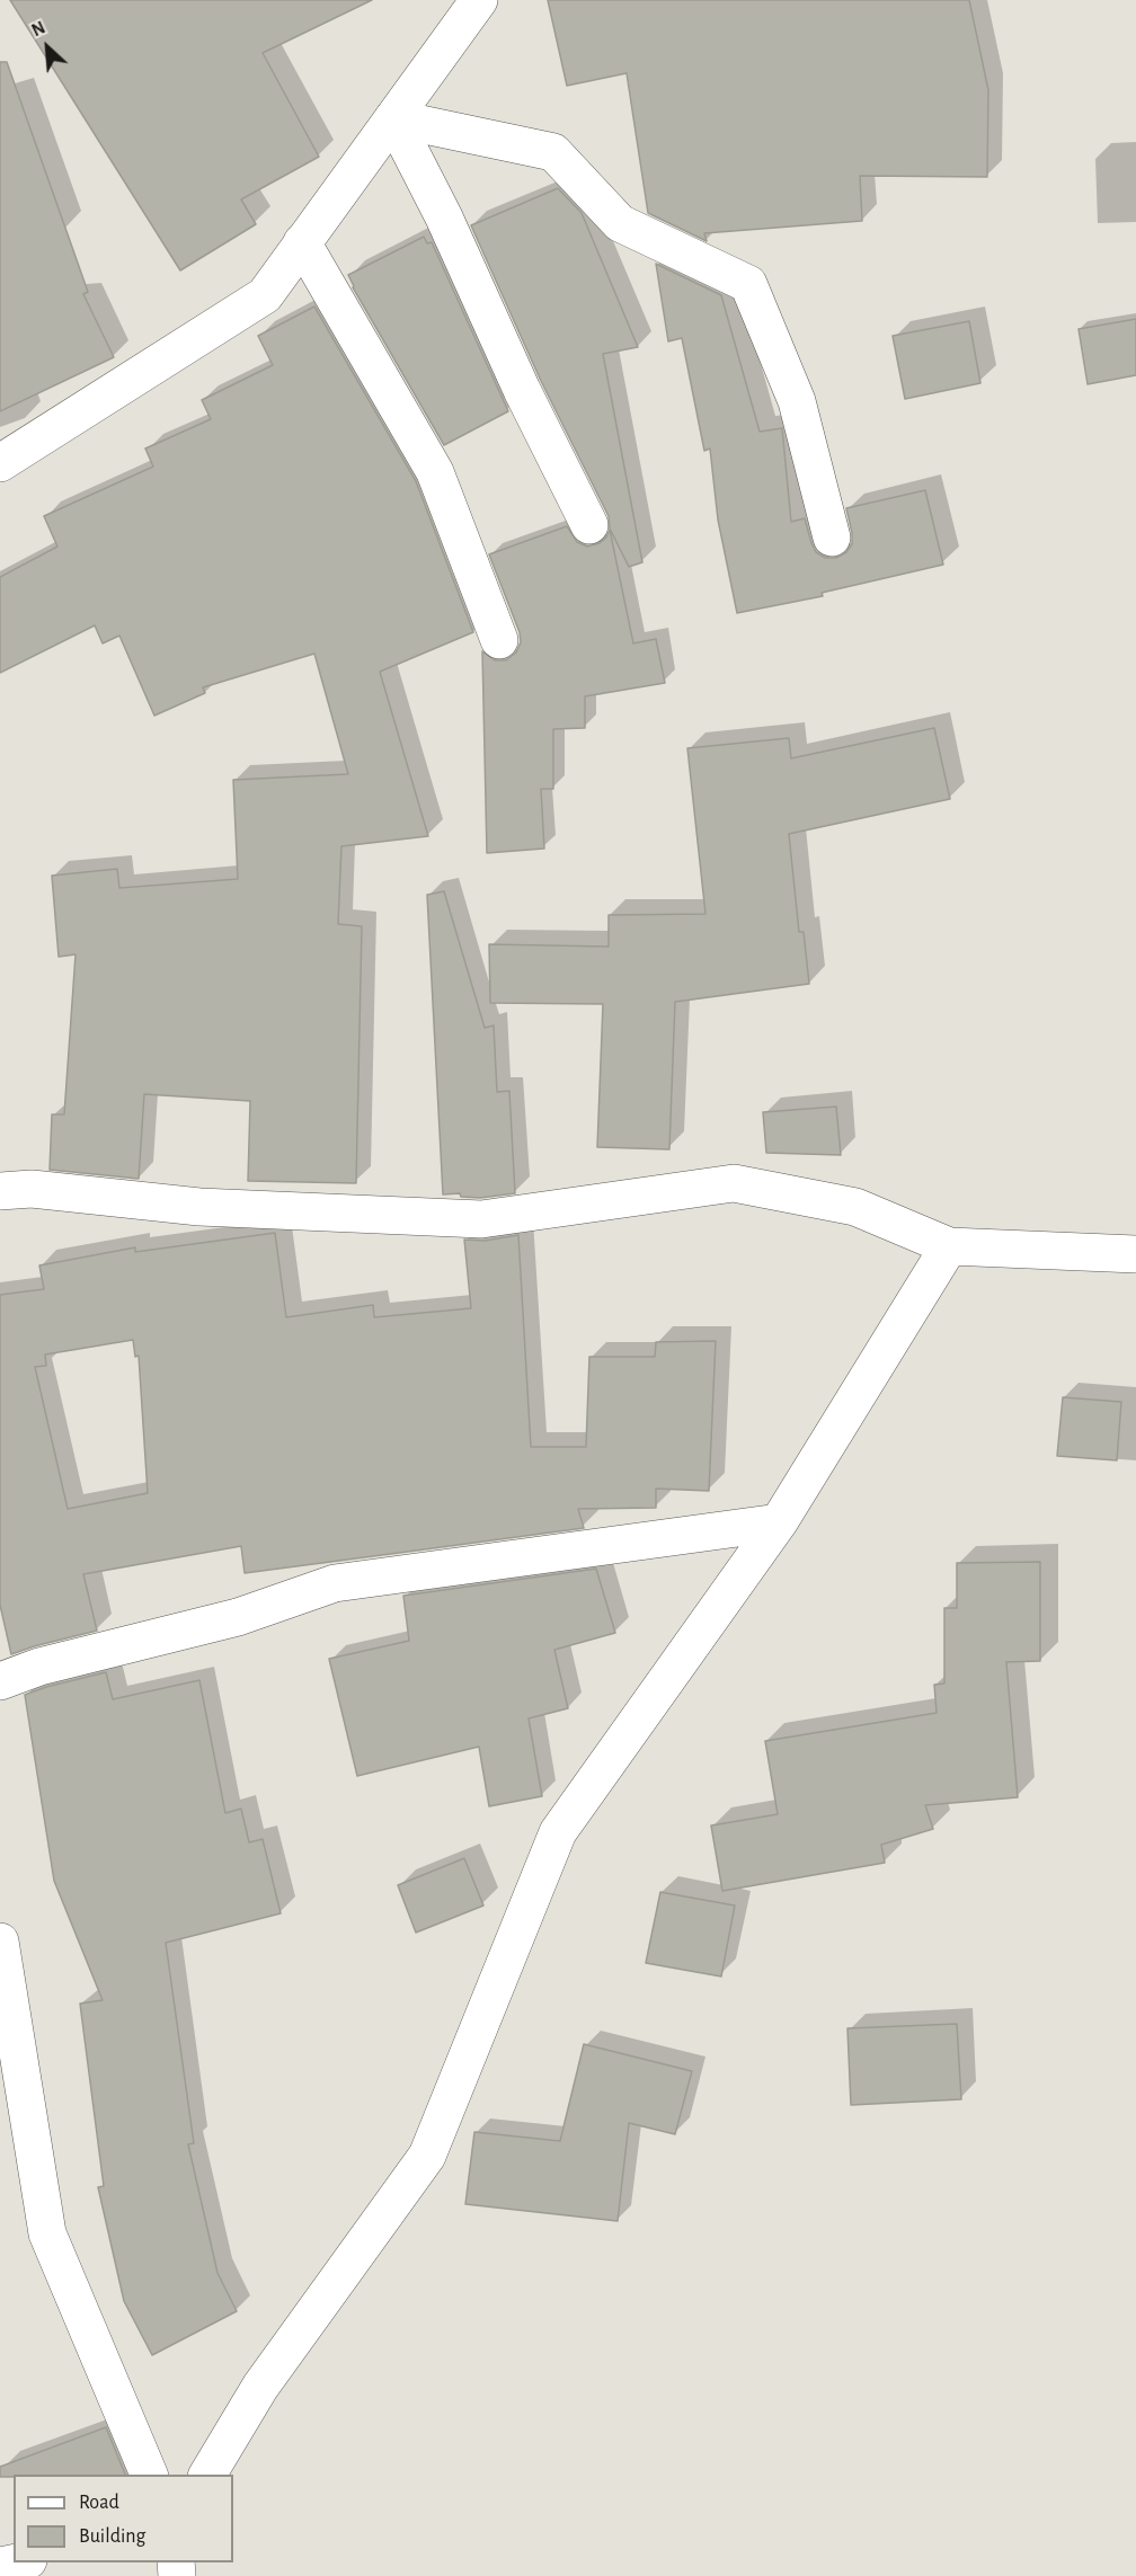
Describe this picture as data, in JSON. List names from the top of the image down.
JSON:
{
  "legend": ["Road", "Building"],
  "north": "top left"
}
